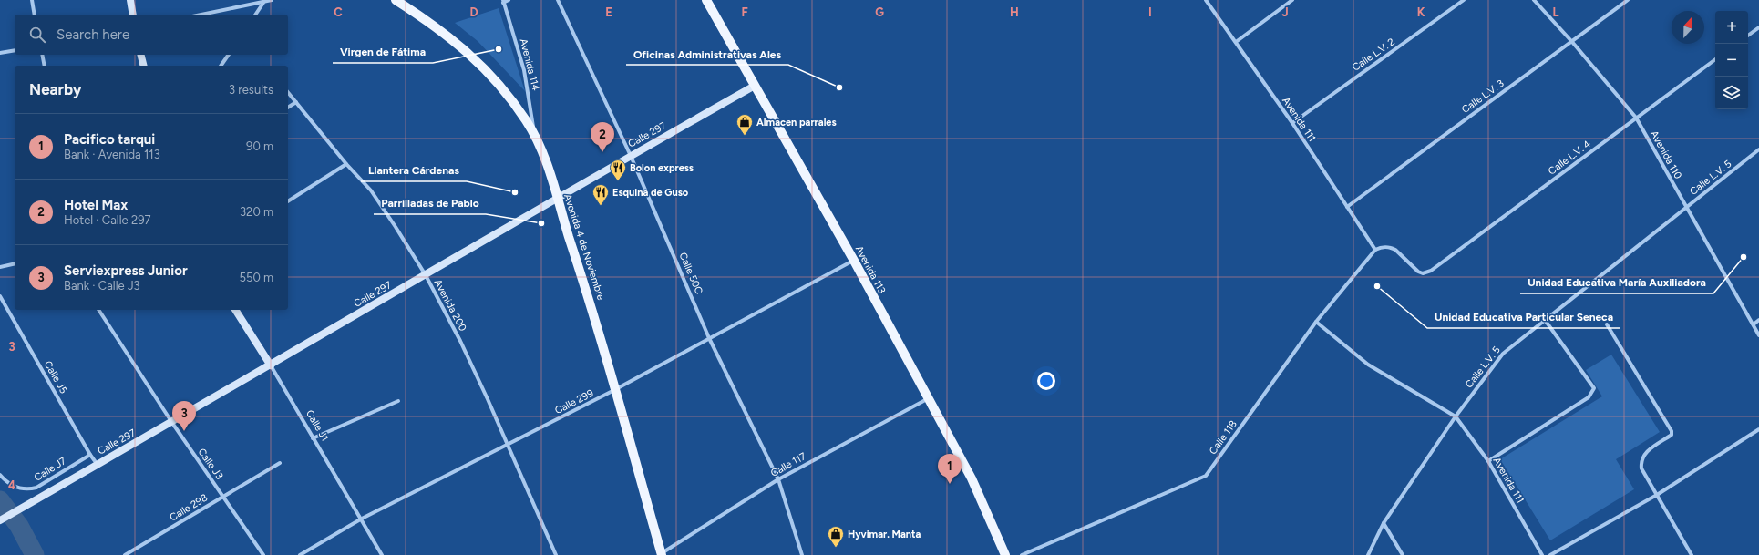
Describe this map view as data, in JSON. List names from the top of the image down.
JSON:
{
  "streets": {
    "main road": ["Avenida 4 de Noviembre", "Avenida 113"],
    "street": [
      "Calle L.V. 2",
      "Avenida 114",
      "Calle L.V. 3",
      "Avenida 111",
      "Calle 297",
      "Avenida 110",
      "Calle L.V. 4",
      "Calle L.V. 5",
      "Calle 50C",
      "Avenida 200",
      "Calle J5",
      "Calle 299",
      "Calle J1",
      "Calle 118",
      "Calle J3",
      "Calle 117",
      "Calle J7",
      "Calle 298"
    ]
  },
  "crossings": [
    ["Calle L.V. 2", "Avenida 111"],
    ["Avenida 114", "Avenida 4 de Noviembre"],
    ["Calle L.V. 3", "Avenida 111"],
    ["Calle L.V. 3", "Avenida 110"],
    ["Avenida 111", "Calle L.V. 4"],
    ["Avenida 111", "Calle L.V. 5"],
    ["Avenida 111", "Calle 118"],
    ["Calle 297", "Avenida 4 de Noviembre"],
    ["Calle 297", "Avenida 113"],
    ["Calle 297", "Calle 50C"],
    ["Calle 297", "Avenida 200"],
    ["Calle 297", "Calle J5"],
    ["Calle 297", "Calle J1"],
    ["Calle 297", "Calle J3"],
    ["Avenida 110", "Calle L.V. 4"],
    ["Avenida 110", "Calle L.V. 5"],
    ["Calle L.V. 4", "Calle 118"],
    ["Avenida 4 de Noviembre", "Calle 299"],
    ["Avenida 4 de Noviembre", "Calle 117"],
    ["Avenida 113", "Calle 299"],
    ["Avenida 113", "Calle 117"],
    ["Calle 50C", "Calle 299"],
    ["Calle 50C", "Calle 117"],
    ["Avenida 200", "Calle 299"],
    ["Calle J5", "Calle J7"],
    ["Calle 299", "Calle J1"],
    ["Calle J3", "Calle 298"]
  ],
  "places": {
    "other": [
      "Virgen de Fátima",
      "Oficinas Administrativas Ales",
      "Llantera Cárdenas",
      "Parrilladas de Pablo",
      "Unidad Educativa María Auxiliadora",
      "Unidad Educativa Particular Seneca"
    ],
    "shop": ["Almacen parrales", "Hyvimar. Manta"],
    "restaurant": ["Bolon express", "Esquina de Guso"]
  },
  "north": "top",
  "page": {
    "map_buttons": ["+", "−"],
    "search": "Search here",
    "heading": ["Nearby", "3 results"],
    "list": [
      {
        "mark": "1",
        "name": "Pacifico tarqui",
        "note": "Bank · Avenida 113",
        "value": "90 m"
      },
      {
        "mark": "2",
        "name": "Hotel Max",
        "note": "Hotel · Calle 297",
        "value": "320 m"
      },
      {
        "mark": "3",
        "name": "Serviexpress Junior",
        "note": "Bank · Calle J3",
        "value": "550 m"
      }
    ],
    "pins": ["2", "3", "1"]
  },
  "grid": {
    "columns": [
      "C",
      "D",
      "E",
      "F",
      "G",
      "H",
      "I",
      "J",
      "K",
      "L"
    ],
    "rows": ["3", "4"]
  }
}
